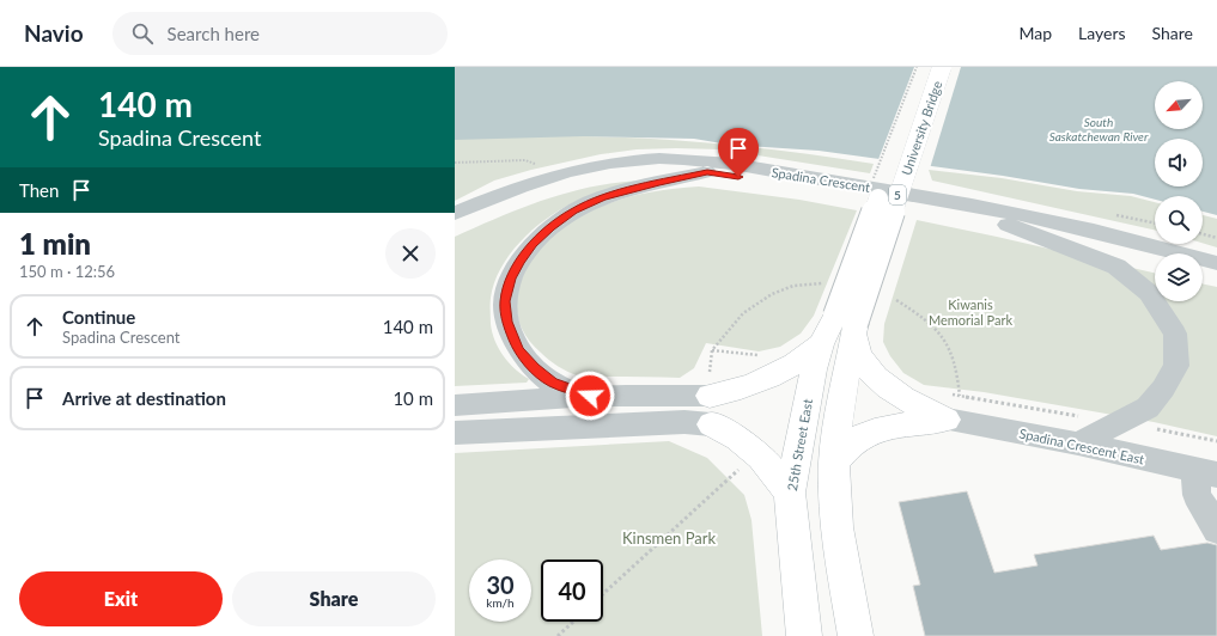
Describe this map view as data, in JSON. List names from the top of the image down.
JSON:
{
  "streets": {
    "main road": ["University Bridge", "5", "25th Street East"],
    "street": ["Spadina Crescent", "Spadina Crescent East"]
  },
  "crossings": [
    ["University Bridge", "5"],
    ["University Bridge", "25th Street East"],
    ["5", "25th Street East"]
  ],
  "water": ["South Saskatchewan River"],
  "parks": ["Kiwanis Memorial Park", "Kinsmen Park"],
  "north": "bottom left",
  "page": {
    "header": "Navio",
    "search": "Search here",
    "nav": ["Map", "Layers", "Share"],
    "turn": ["140 m", "Spadina Crescent"],
    "then": "Then",
    "heading": ["1 min", "150 m · 12:56"],
    "list": [
      {
        "name": "Continue",
        "note": "Spadina Crescent",
        "value": "140 m"
      },
      {
        "name": "Arrive at destination",
        "value": "10 m"
      }
    ],
    "speed": "30 km/h",
    "limit": "40",
    "buttons": ["Exit", "Share"]
  }
}
